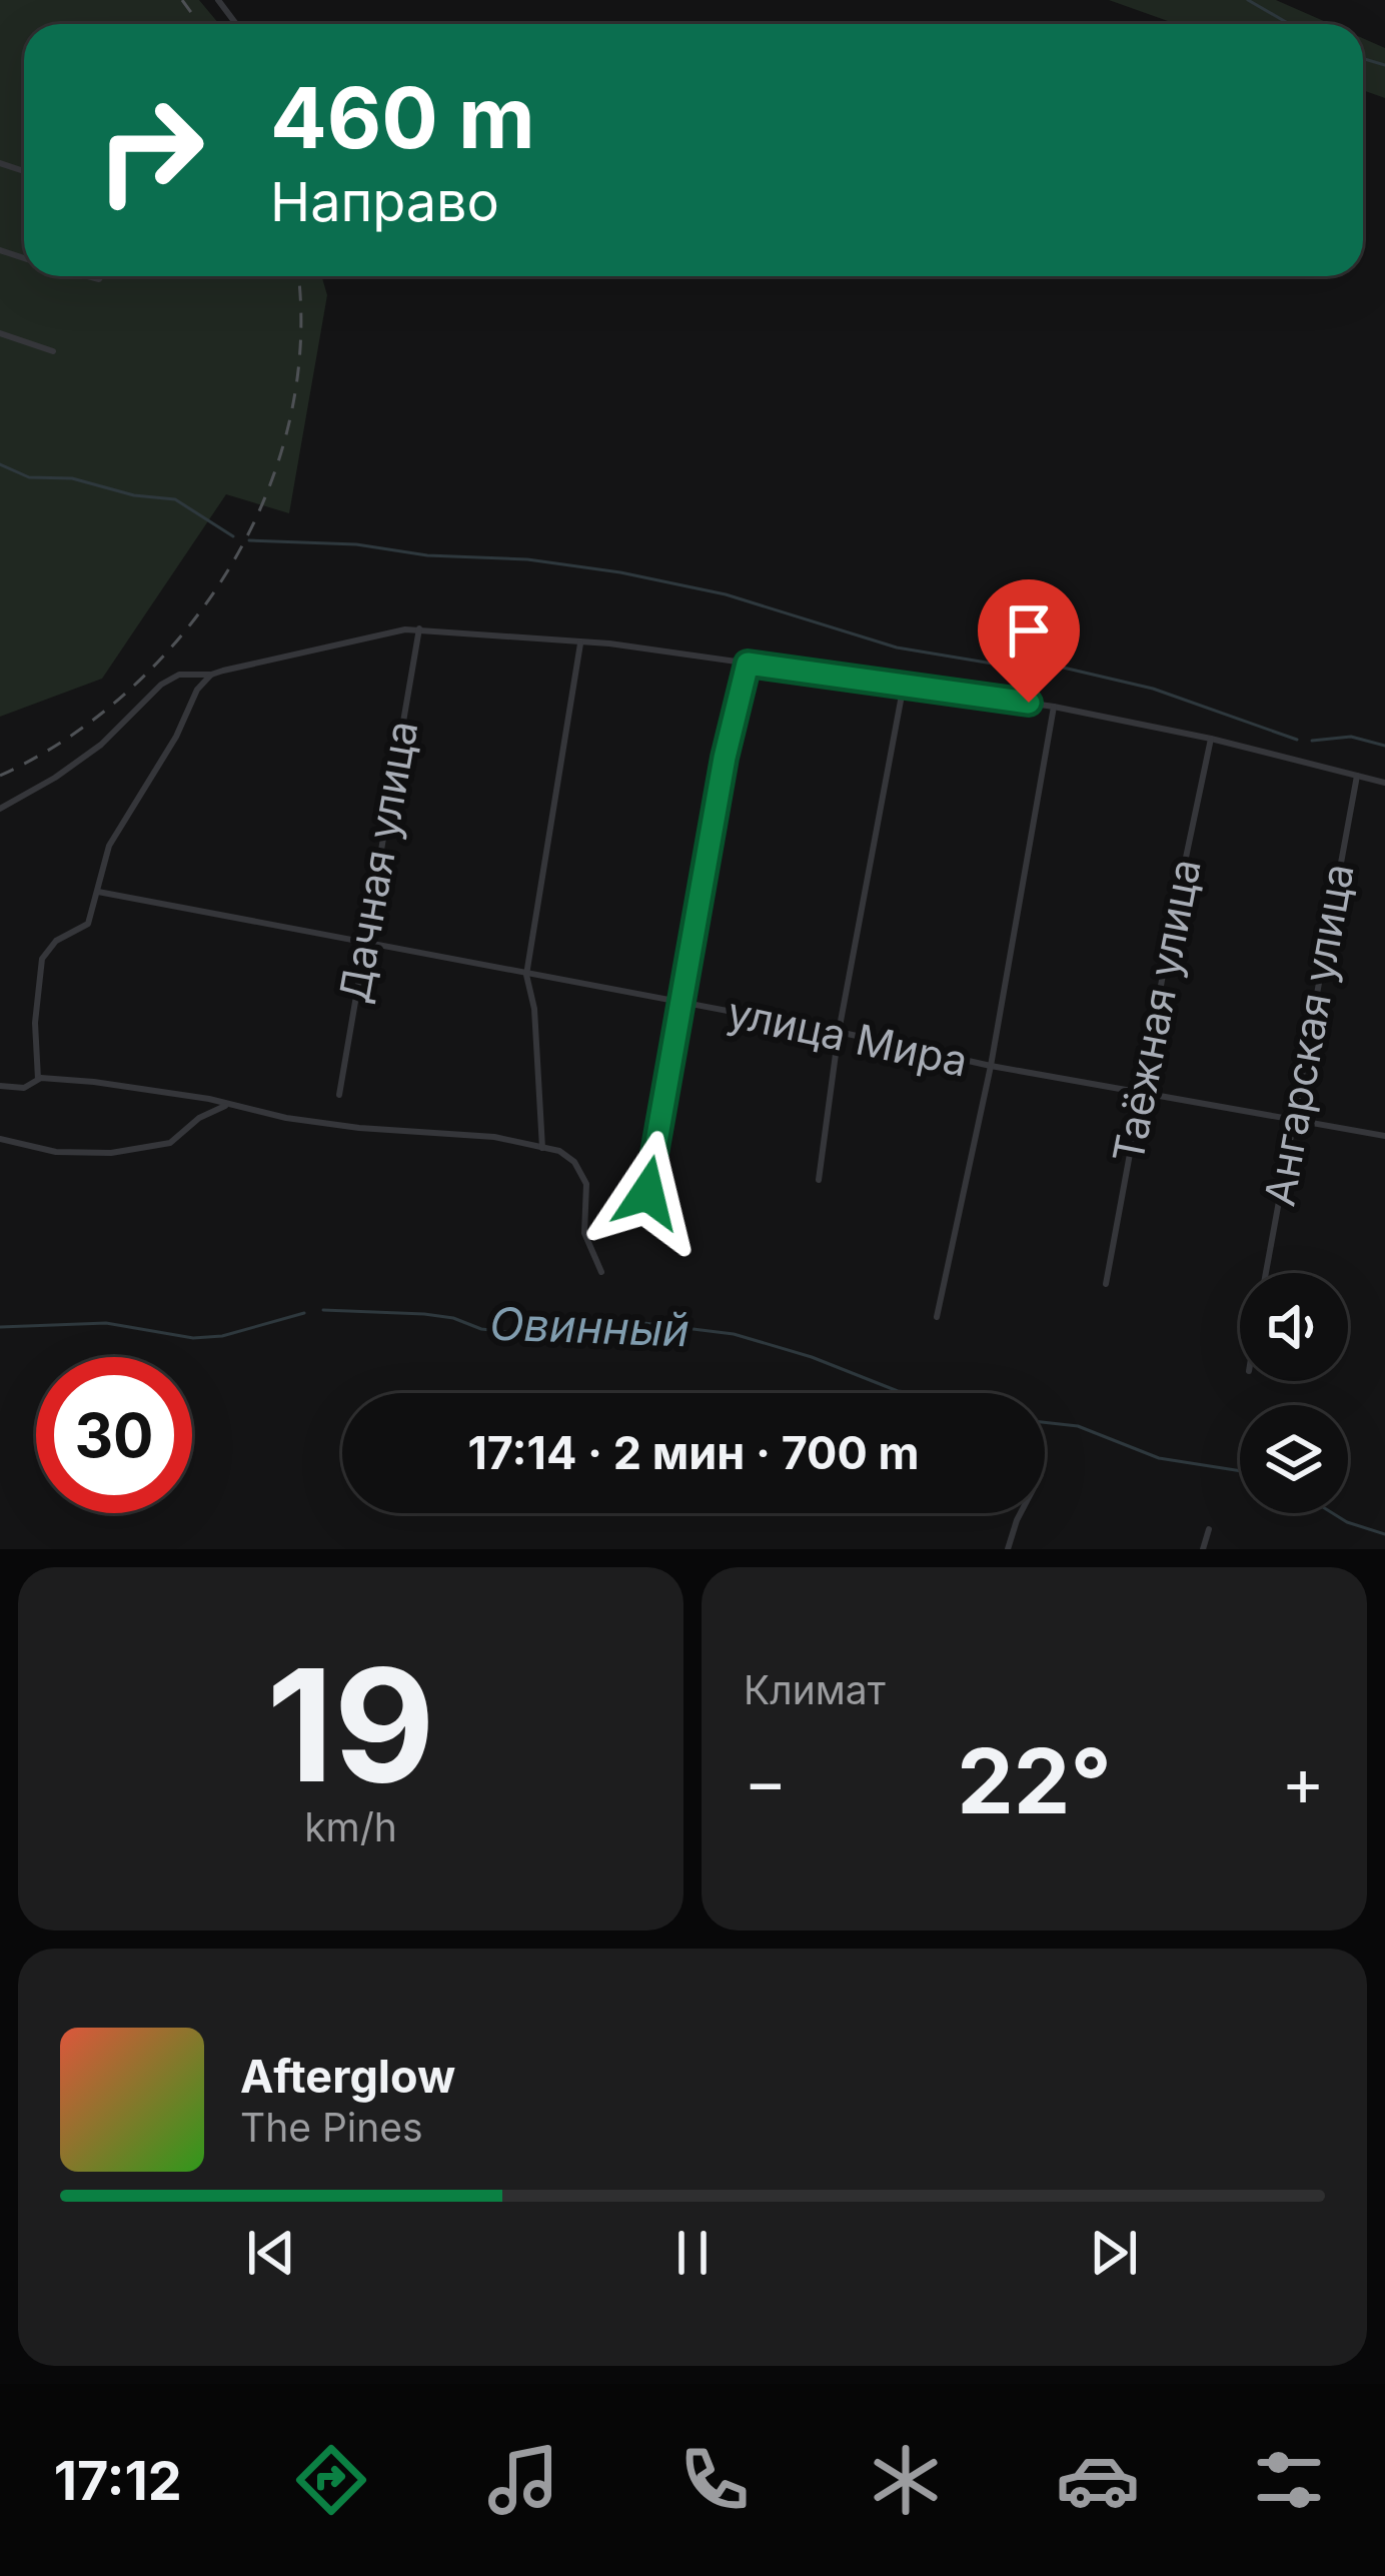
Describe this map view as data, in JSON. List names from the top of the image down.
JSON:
{
  "streets": {
    "street": [
      "Дачная улица",
      "Таёжная улица",
      "Ангарская улица",
      "улица Мира"
    ]
  },
  "crossings": [
    ["Дачная улица", "улица Мира"],
    ["Таёжная улица", "улица Мира"],
    ["Ангарская улица", "улица Мира"]
  ],
  "water": ["Овинный"],
  "page": {
    "turn": ["460 m", "Направо"],
    "limit": "30",
    "trip": "17:14 · 2 мин · 700 m",
    "tile": [
      ["19", "km/h"],
      "Климат"
    ],
    "heat": ["−", "22°", "+"],
    "song": ["Afterglow", "The Pines"],
    "tabs": "17:12"
  }
}
